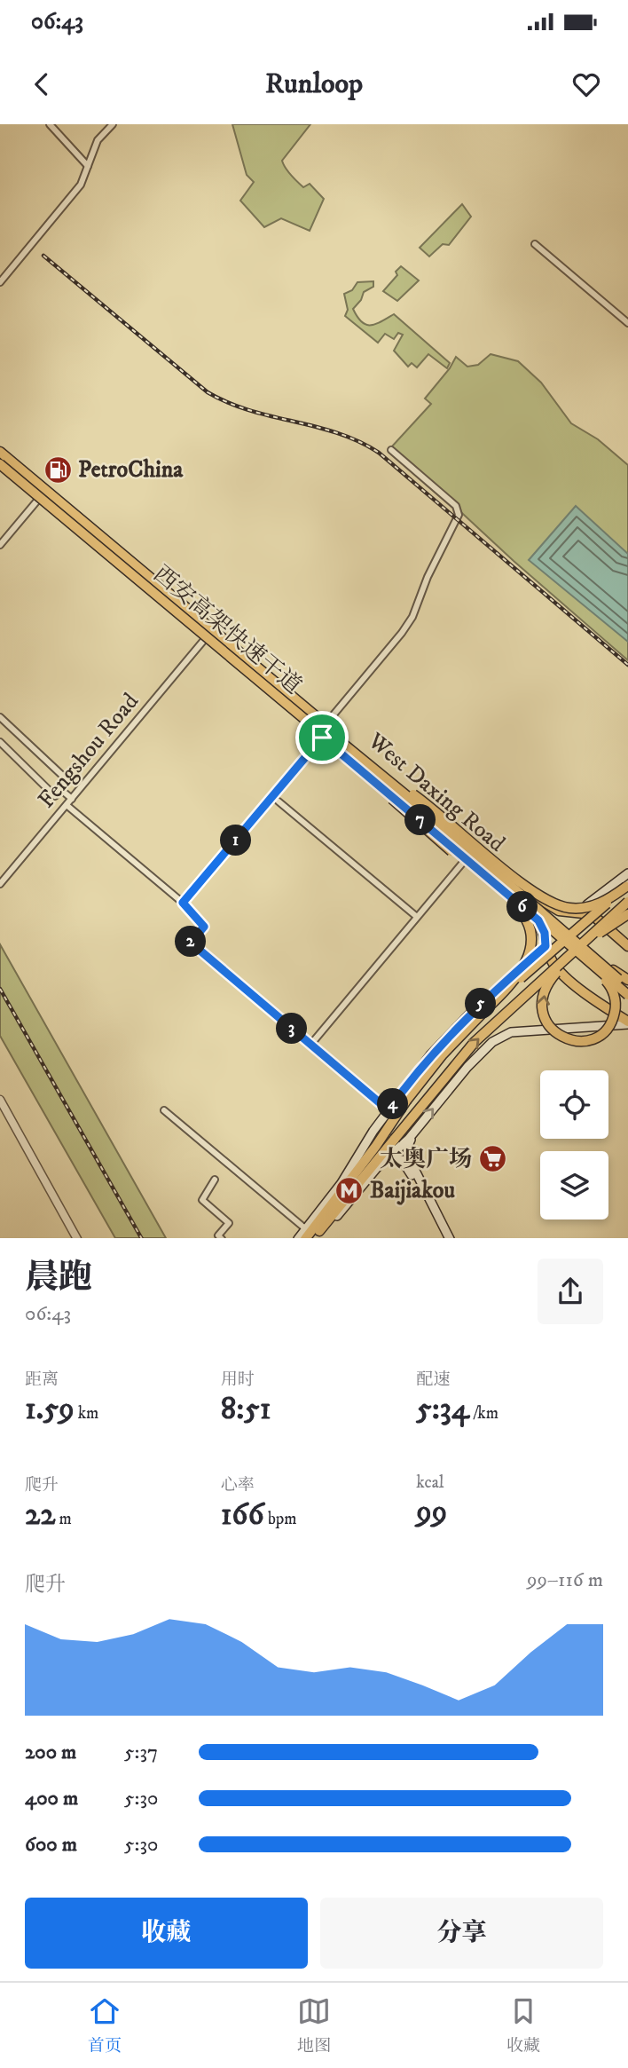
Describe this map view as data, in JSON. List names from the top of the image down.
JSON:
{
  "streets": {
    "main road": ["西安高架快速干道", "West Daxing Road"],
    "street": ["Fengshou Road"]
  },
  "crossings": [
    ["西安高架快速干道", "West Daxing Road"],
    ["Fengshou Road", "West Daxing Road"]
  ],
  "places": {
    "fuel station": ["PetroChina"],
    "supermarket": ["太奥广场"],
    "metro station": ["Baijiakou"]
  },
  "page": {
    "status": "06:43",
    "header": "Runloop",
    "pins": [
      "7",
      "1",
      "6",
      "2",
      "5",
      "3",
      "4"
    ],
    "heading": ["晨跑", "06:43"],
    "stats": [
      ["距离", "1.59 km"],
      ["用时", "8:51"],
      ["配速", "5:34 /km"],
      ["爬升", "22 m"],
      ["心率", "166 bpm"],
      ["kcal", "99"]
    ],
    "chart": ["爬升", "99–116 m"],
    "list": [
      {
        "name": "200 m",
        "note": "5:37"
      },
      {
        "name": "400 m",
        "note": "5:30"
      },
      {
        "name": "600 m",
        "note": "5:30"
      }
    ],
    "buttons": ["收藏", "分享"],
    "tabs": ["首页", "地图", "收藏"]
  }
}
